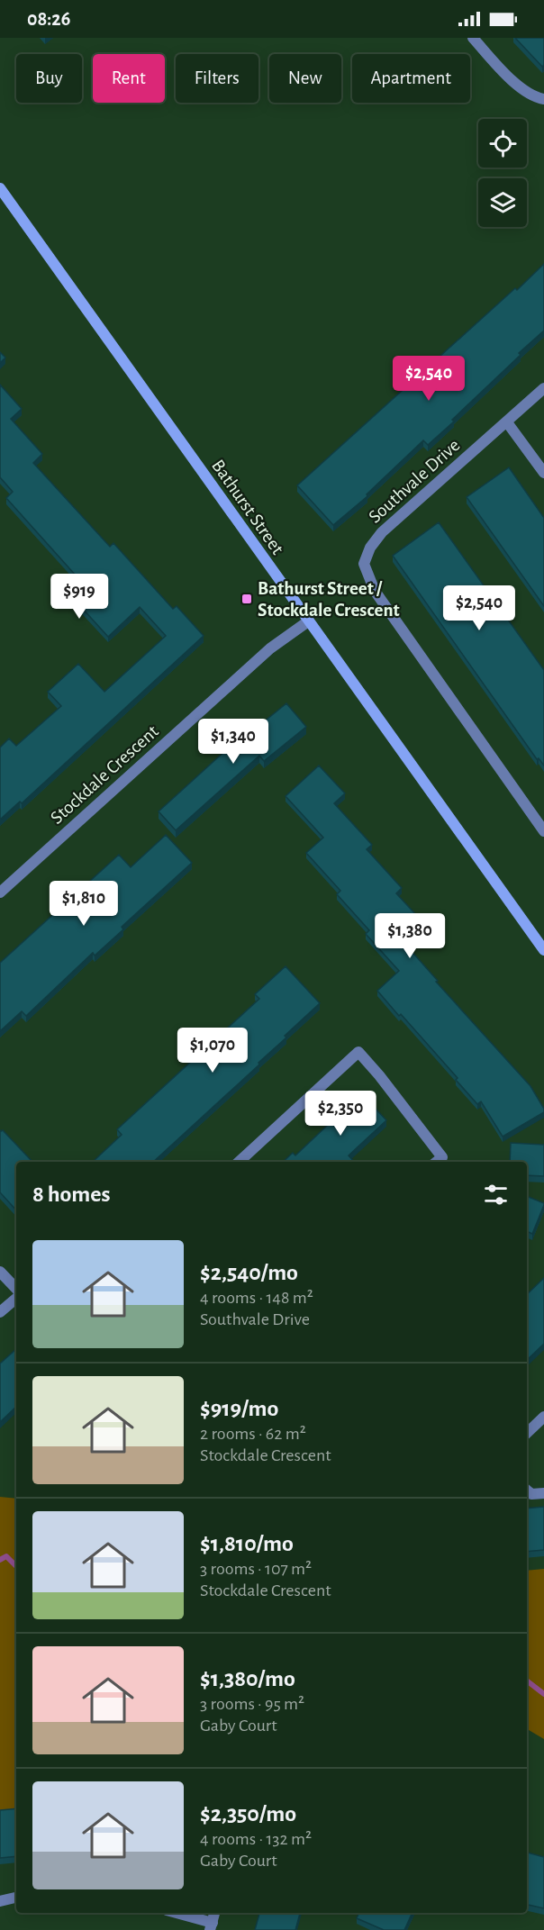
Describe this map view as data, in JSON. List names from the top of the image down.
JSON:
{
  "streets": {
    "main road": ["Bathurst Street"],
    "street": ["Southvale Drive", "Stockdale Crescent"]
  },
  "crossings": [
    ["Bathurst Street", "Stockdale Crescent"]
  ],
  "places": {
    "transit": ["Bathurst Street / Stockdale Crescent"]
  },
  "page": {
    "status": "08:26",
    "chip": [
      "Buy",
      "Rent",
      "Filters",
      "New",
      "Apartment"
    ],
    "price": [
      "$2,540",
      "$919",
      "$2,540",
      "$1,340",
      "$1,810",
      "$1,380",
      "$1,070",
      "$2,350"
    ],
    "heading": "8 homes",
    "list": [
      {
        "name": "$2,540/mo",
        "note": "4 rooms · 148 m² · Southvale Drive"
      },
      {
        "name": "$919/mo",
        "note": "2 rooms · 62 m² · Stockdale Crescent"
      },
      {
        "name": "$1,810/mo",
        "note": "3 rooms · 107 m² · Stockdale Crescent"
      },
      {
        "name": "$1,380/mo",
        "note": "3 rooms · 95 m² · Gaby Court"
      },
      {
        "name": "$2,350/mo",
        "note": "4 rooms · 132 m² · Gaby Court"
      }
    ]
  }
}
